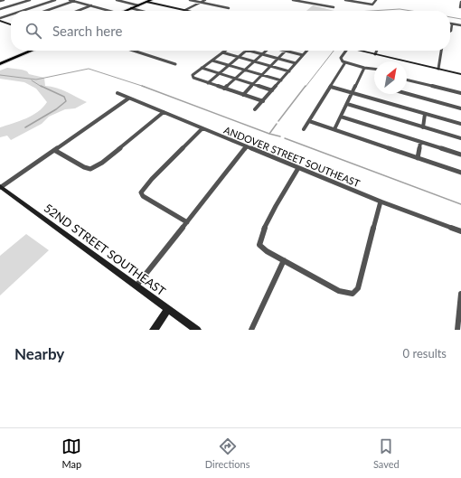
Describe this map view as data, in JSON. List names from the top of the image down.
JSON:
{
  "streets": {
    "street": ["ANDOVER STREET SOUTHEAST", "52ND STREET SOUTHEAST"]
  },
  "north": "top right",
  "page": {
    "search": "Search here",
    "heading": ["Nearby", "0 results"],
    "nav": ["Map", "Directions", "Saved"]
  }
}
